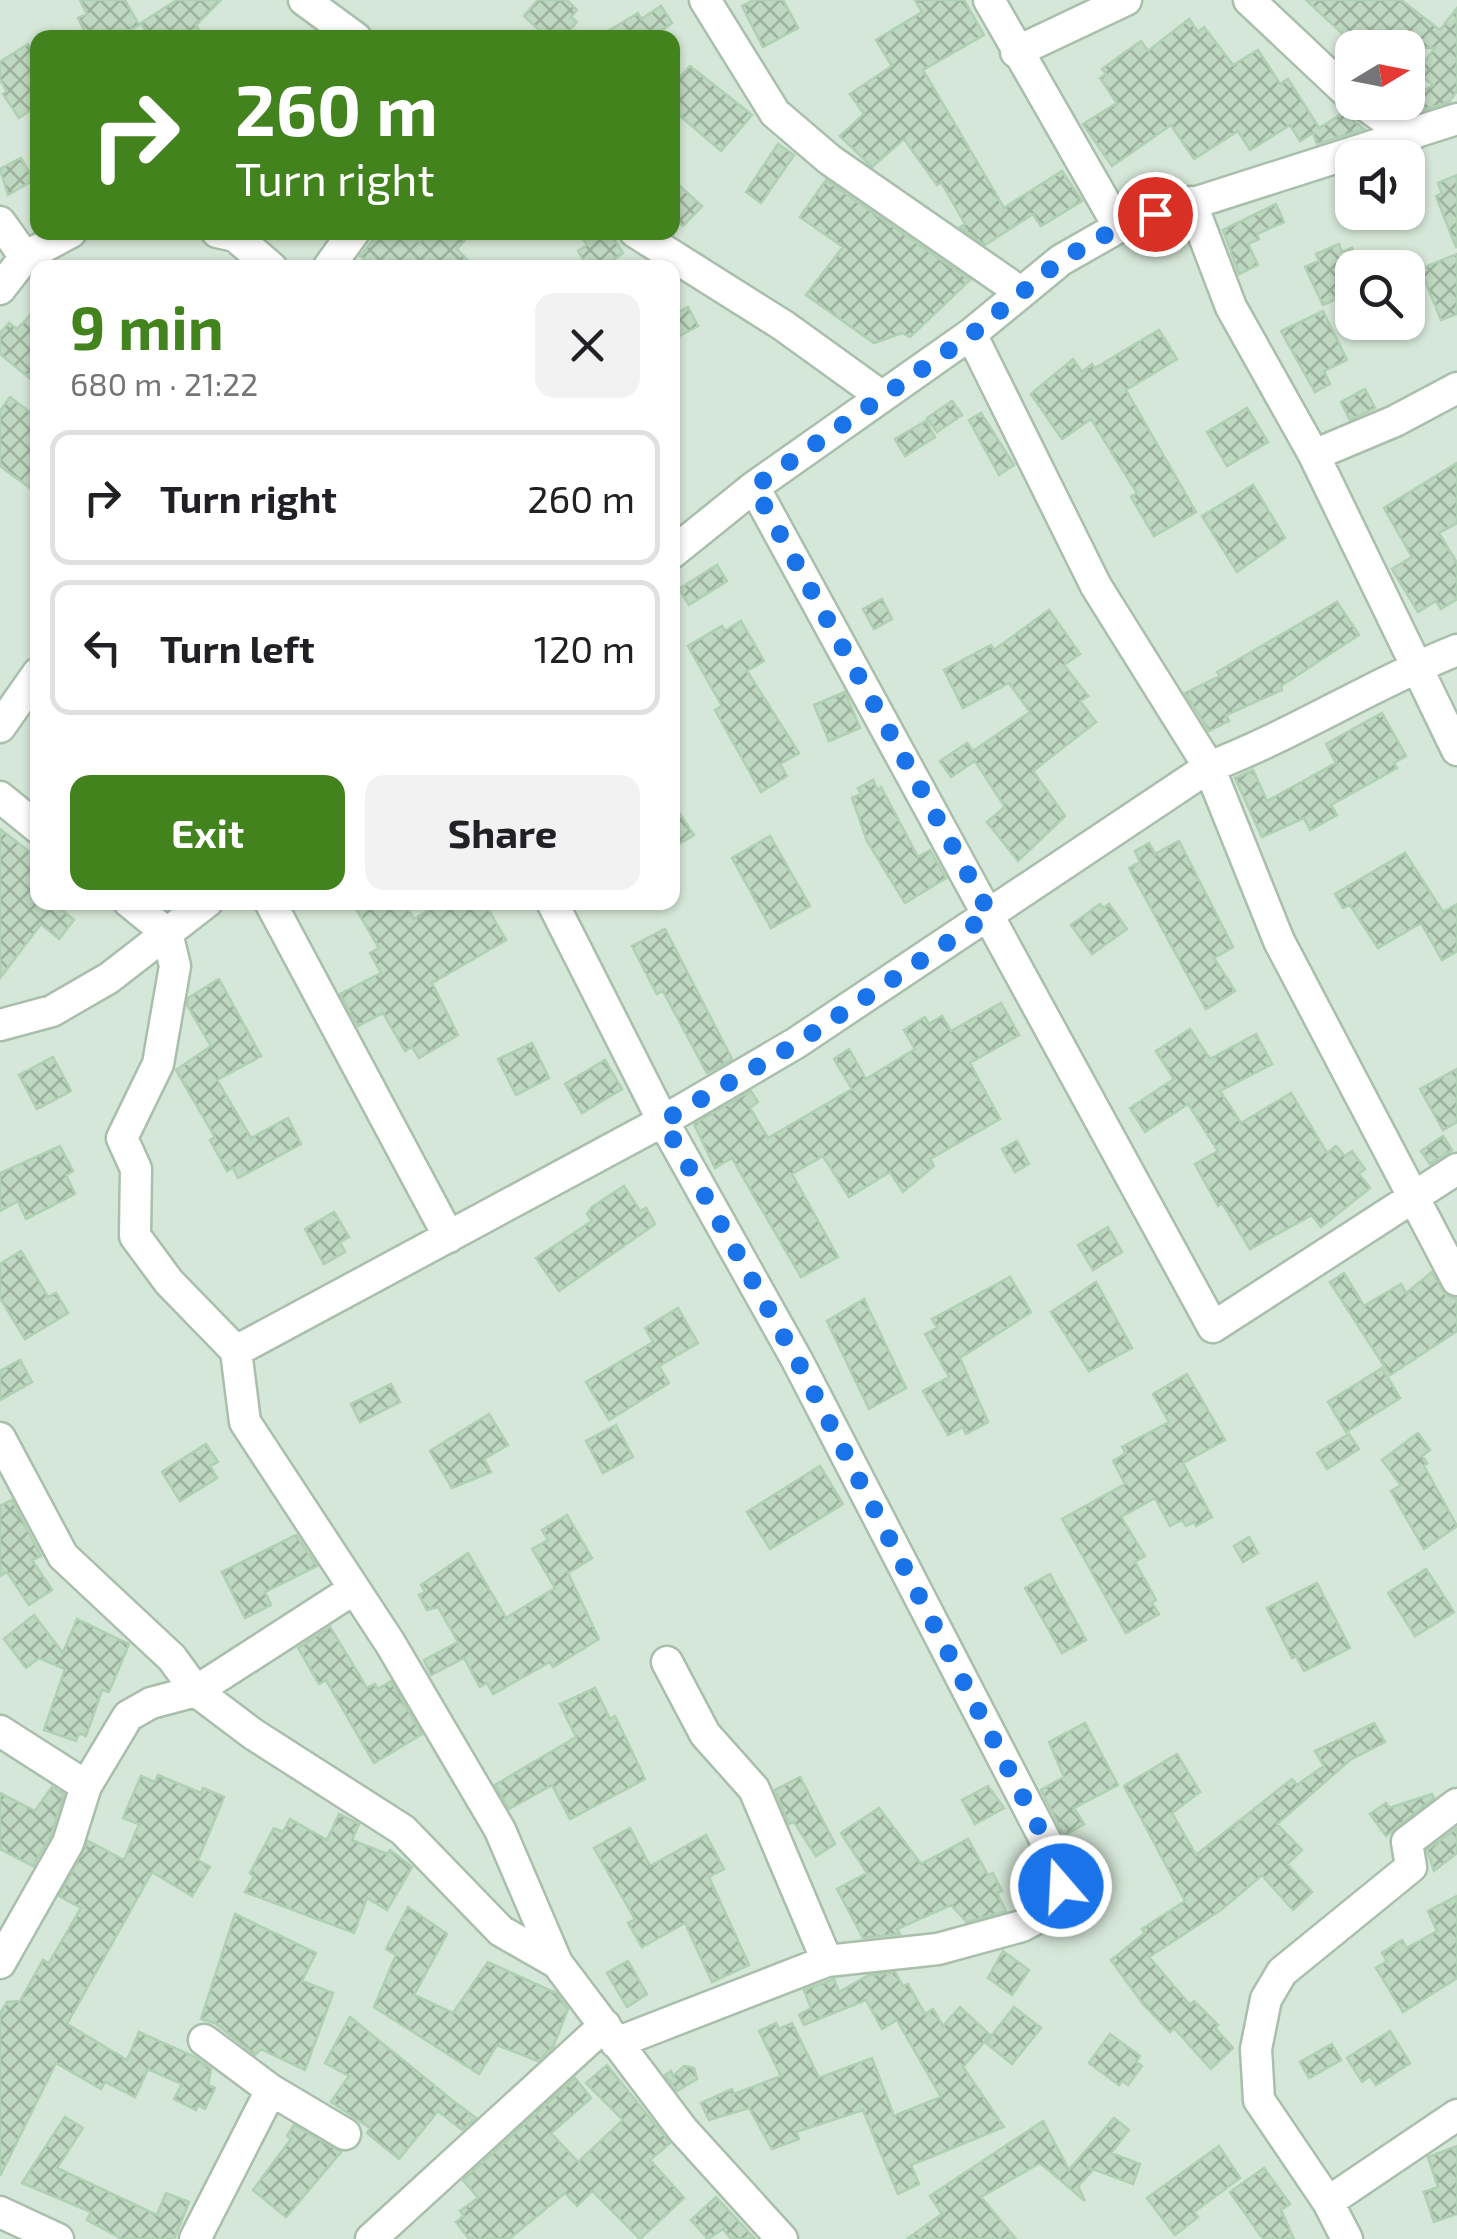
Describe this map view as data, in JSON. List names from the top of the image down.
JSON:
{
  "north": "right",
  "page": {
    "turn": ["260 m", "Turn right"],
    "heading": ["9 min", "680 m · 21:22"],
    "list": [
      {
        "name": "Turn right",
        "value": "260 m"
      },
      {
        "name": "Turn left",
        "value": "120 m"
      }
    ],
    "buttons": ["Exit", "Share"]
  }
}
